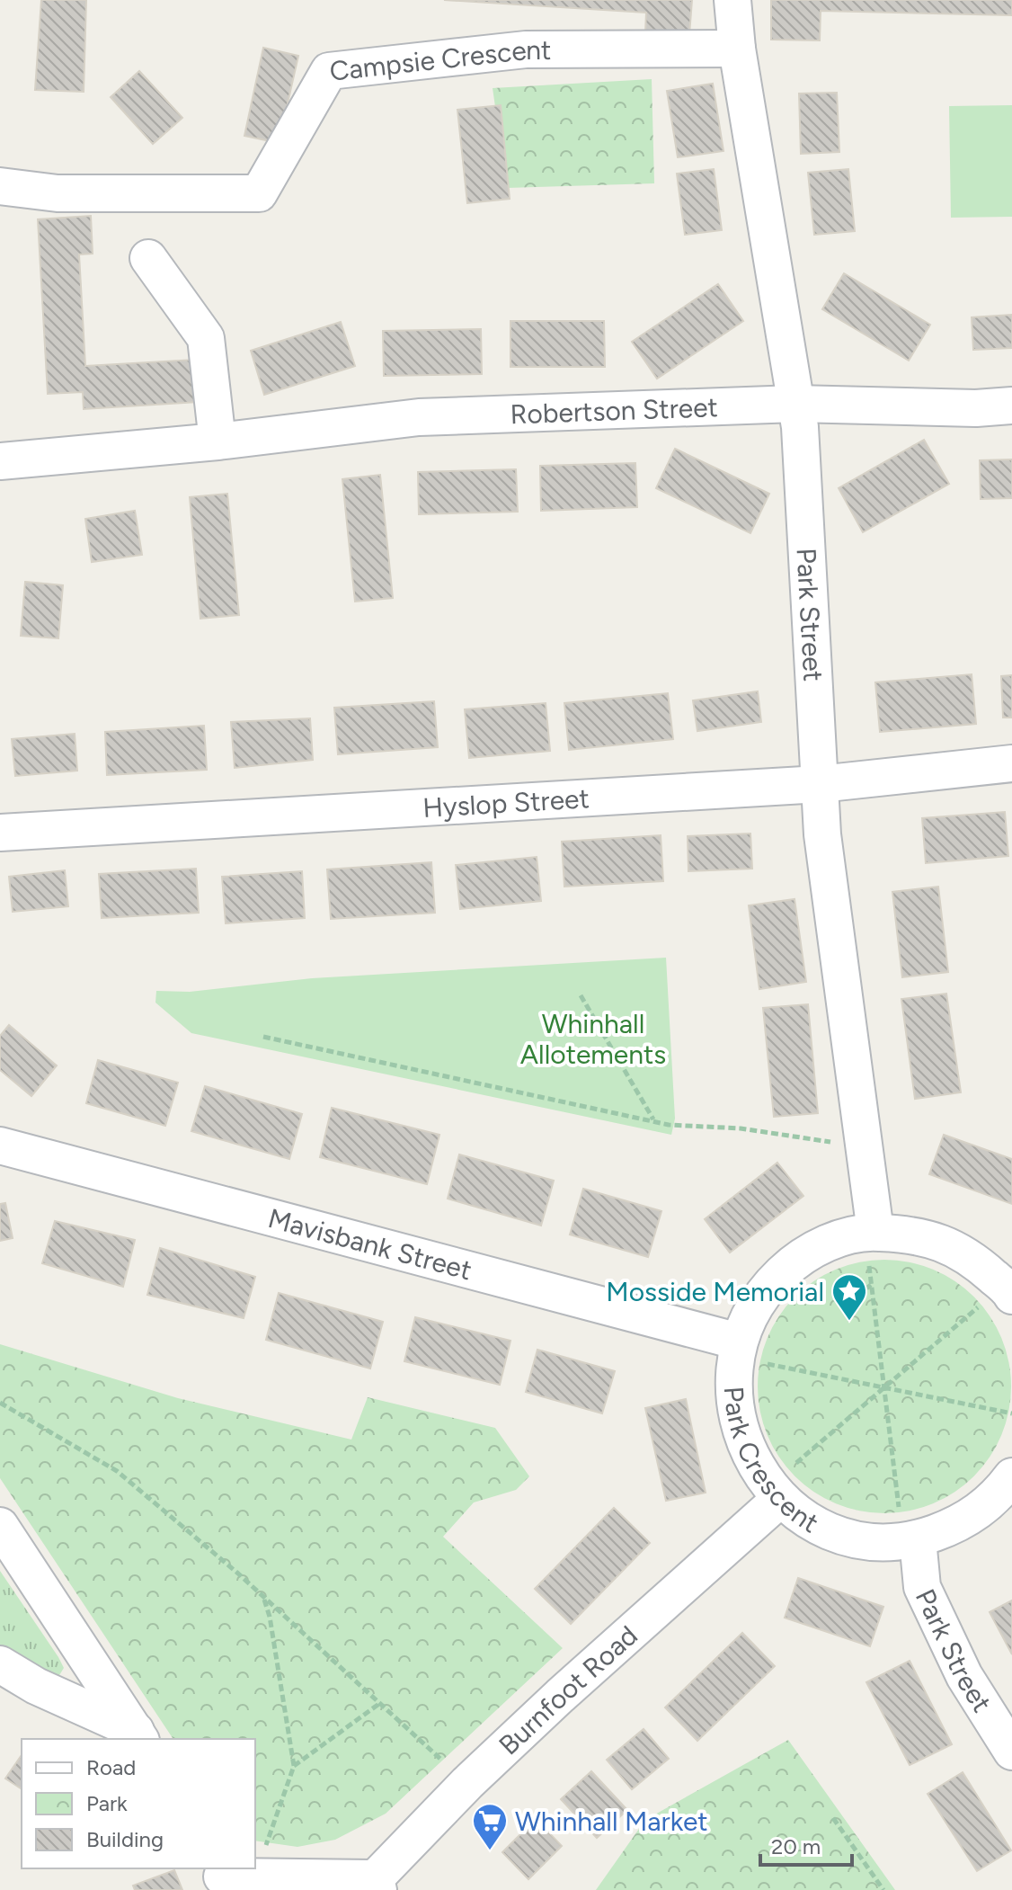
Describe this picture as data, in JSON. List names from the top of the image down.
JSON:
{
  "streets": {
    "street": [
      "Campsie Crescent",
      "Robertson Street",
      "Park Street",
      "Hyslop Street",
      "Mavisbank Street",
      "Park Crescent",
      "Burnfoot Road"
    ]
  },
  "crossings": [
    ["Campsie Crescent", "Park Street"],
    ["Robertson Street", "Park Street"],
    ["Park Street", "Hyslop Street"],
    ["Park Street", "Park Crescent"],
    ["Mavisbank Street", "Park Crescent"],
    ["Park Crescent", "Burnfoot Road"]
  ],
  "parks": ["Whinhall Allotements"],
  "places": {
    "place": ["Mosside Memorial"],
    "supermarket": ["Whinhall Market"]
  },
  "legend": ["Road", "Park", "Building"],
  "scale_bar": "20 m"
}
